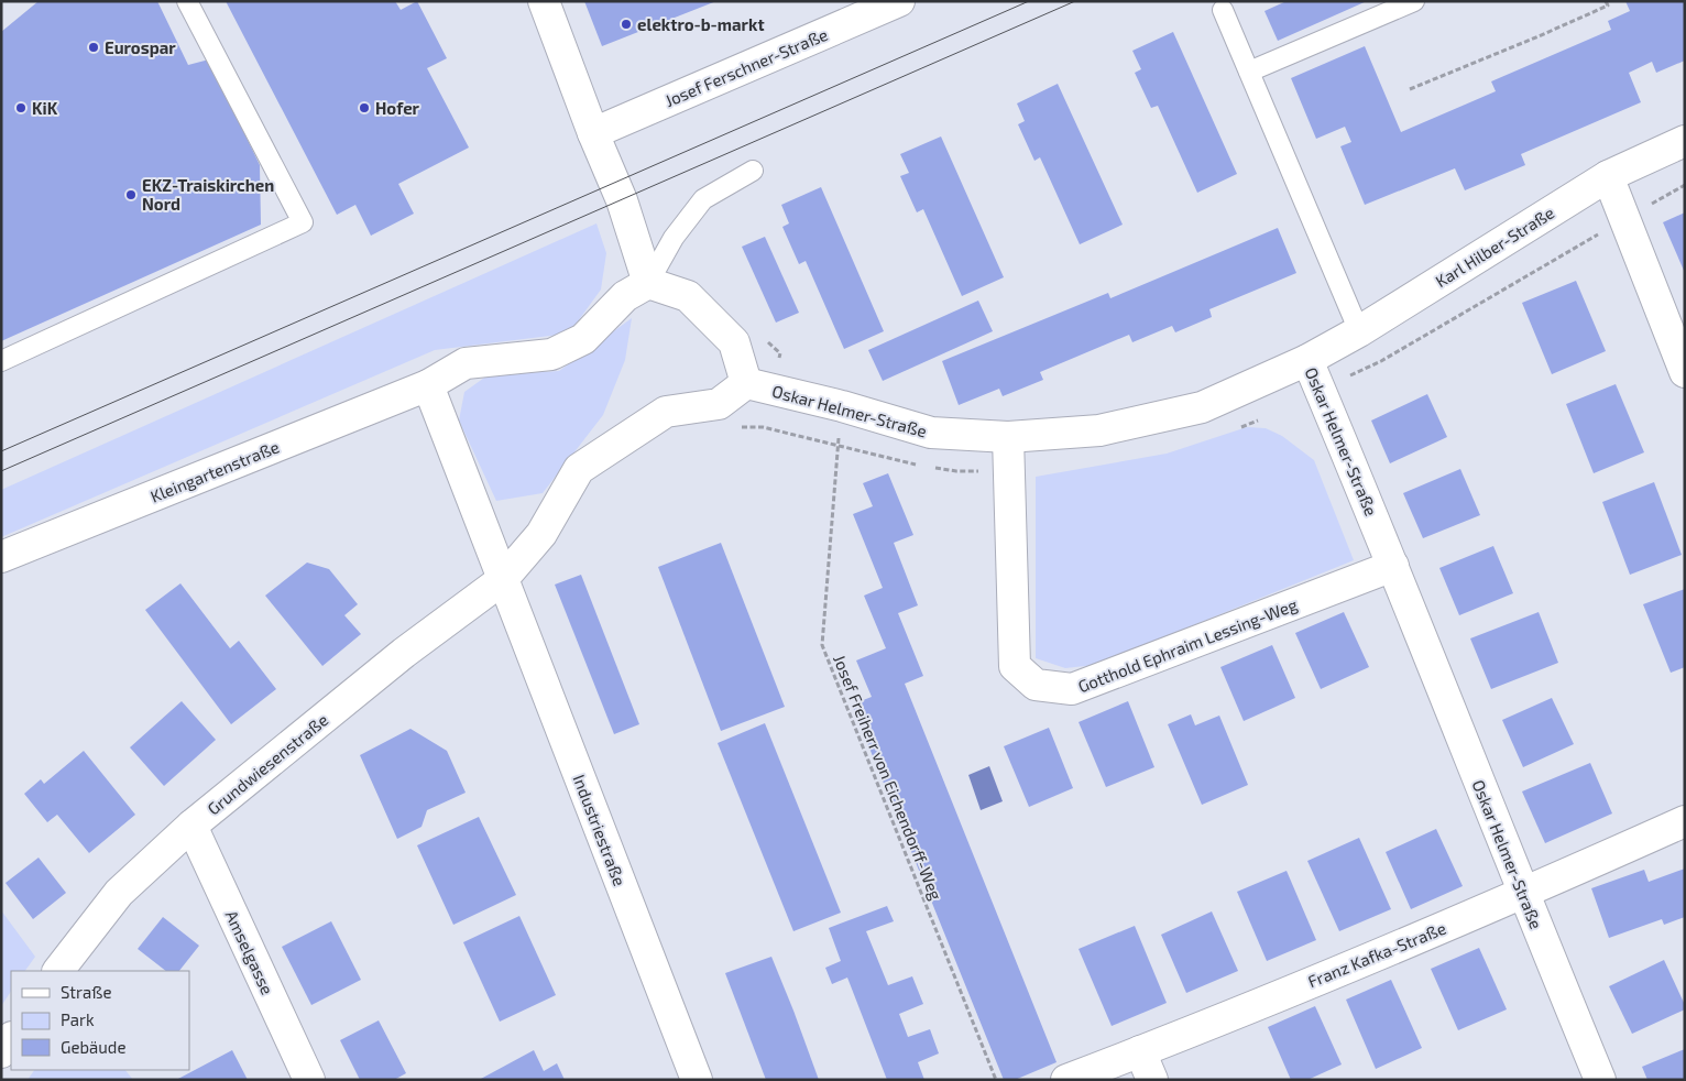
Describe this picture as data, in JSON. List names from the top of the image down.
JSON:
{
  "streets": {
    "street": [
      "Josef Ferschner-Straße",
      "Karl Hilber-Straße",
      "Oskar Helmer-Straße",
      "Kleingartenstraße",
      "Gotthold Ephraim Lessing-Weg",
      "Grundwiesenstraße",
      "Industriestraße",
      "Amselgasse",
      "Franz Kafka-Straße"
    ],
    "path": ["Josef Freiherr von Eichendorff-Weg"]
  },
  "crossings": [
    ["Karl Hilber-Straße", "Oskar Helmer-Straße"],
    ["Oskar Helmer-Straße", "Gotthold Ephraim Lessing-Weg"],
    ["Oskar Helmer-Straße", "Josef Freiherr von Eichendorff-Weg"],
    ["Oskar Helmer-Straße", "Franz Kafka-Straße"],
    ["Kleingartenstraße", "Industriestraße"],
    ["Grundwiesenstraße", "Industriestraße"],
    ["Grundwiesenstraße", "Amselgasse"]
  ],
  "places": [
    "elektro-b-markt",
    "Eurospar",
    "KiK",
    "Hofer",
    "EKZ-Traiskirchen Nord"
  ],
  "legend": ["Straße", "Park", "Gebäude"]
}
